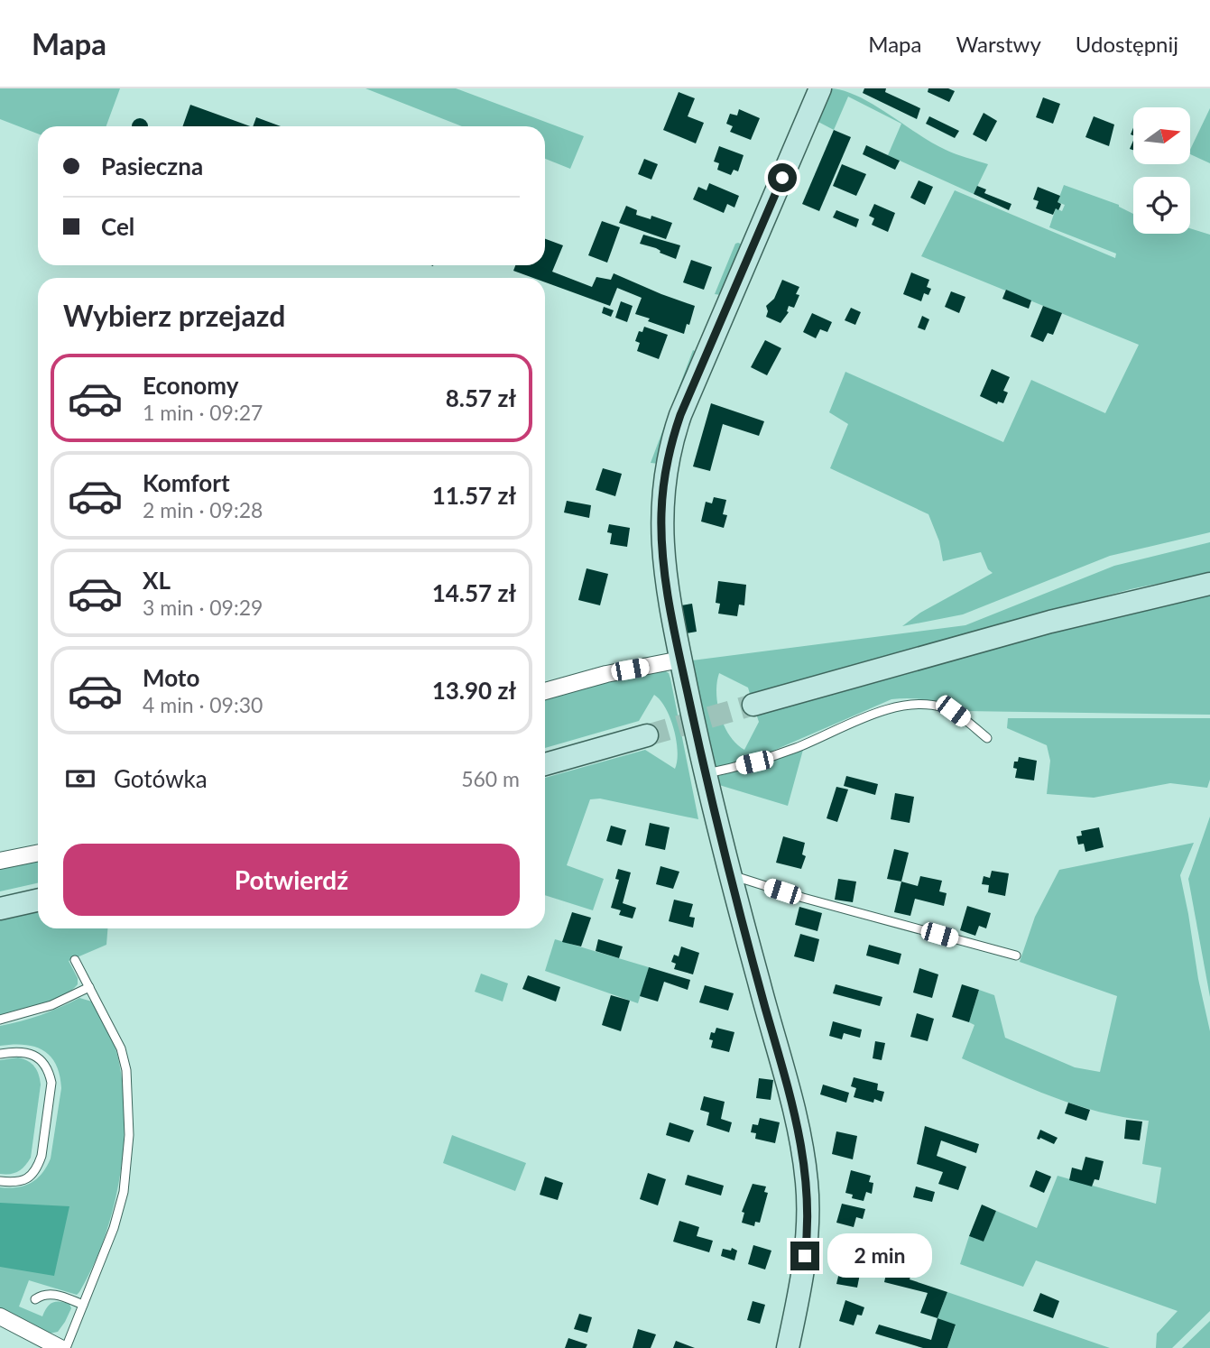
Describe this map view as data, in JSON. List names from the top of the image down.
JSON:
{
  "north": "right",
  "page": {
    "header": "Mapa",
    "nav": ["Mapa", "Warstwy", "Udostępnij"],
    "banner": ["Pasieczna", "Cel"],
    "heading": "Wybierz przejazd",
    "list": [
      {
        "name": "Economy",
        "note": "1 min · 09:27",
        "value": "8.57 zł"
      },
      {
        "name": "Komfort",
        "note": "2 min · 09:28",
        "value": "11.57 zł"
      },
      {
        "name": "XL",
        "note": "3 min · 09:29",
        "value": "14.57 zł"
      },
      {
        "name": "Moto",
        "note": "4 min · 09:30",
        "value": "13.90 zł"
      }
    ],
    "pay": ["Gotówka", "560 m"],
    "buttons": "Potwierdź",
    "bubble": "2 min"
  }
}
